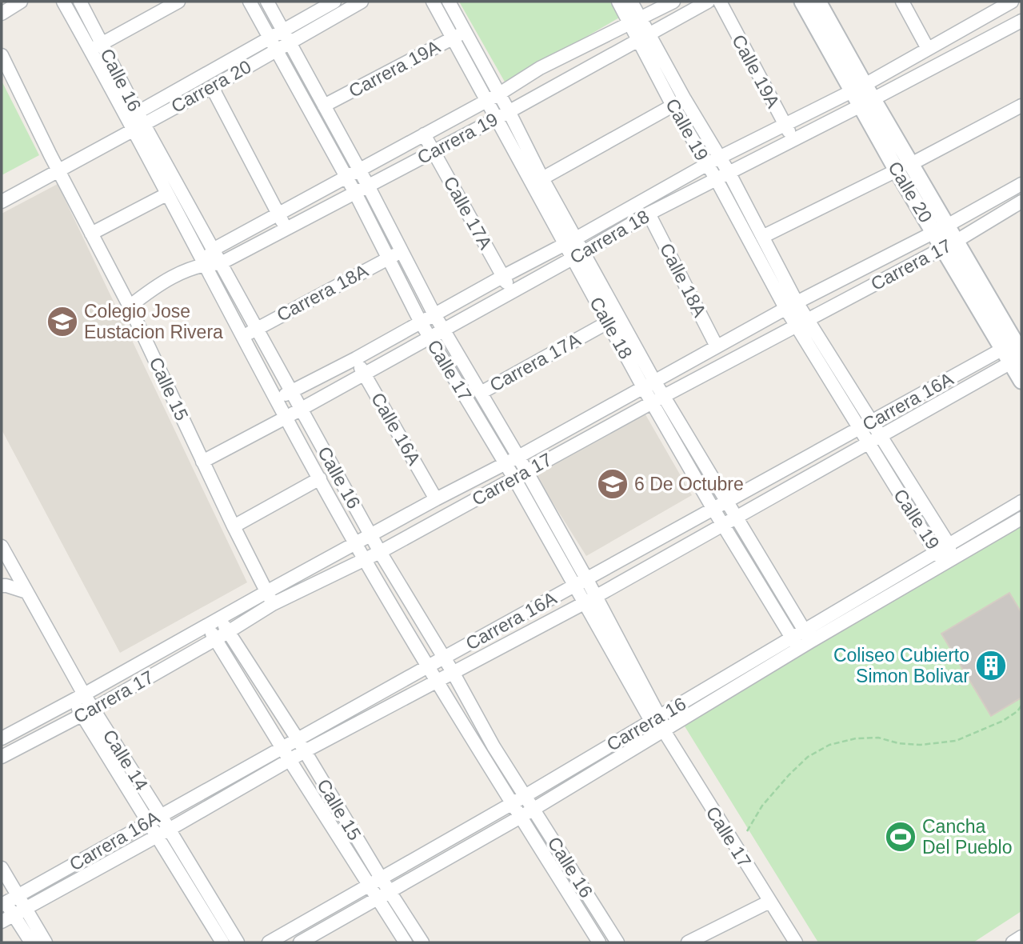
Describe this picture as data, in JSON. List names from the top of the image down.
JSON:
{
  "streets": {
    "street": [
      "Carrera 19A",
      "Calle 19A",
      "Calle 16",
      "Carrera 20",
      "Calle 19",
      "Carrera 19",
      "Calle 20",
      "Calle 17A",
      "Carrera 18",
      "Carrera 17",
      "Calle 18A",
      "Carrera 18A",
      "Calle 18",
      "Carrera 17A",
      "Calle 17",
      "Calle 15",
      "Carrera 16A",
      "Calle 16A",
      "Carrera 16",
      "Calle 14"
    ]
  },
  "crossings": [
    ["Carrera 19A", "Calle 18"],
    ["Carrera 19A", "Calle 17"],
    ["Calle 19A", "Carrera 18"],
    ["Calle 16", "Carrera 20"],
    ["Calle 16", "Carrera 19"],
    ["Calle 16", "Carrera 18"],
    ["Calle 16", "Carrera 17"],
    ["Calle 16", "Carrera 18A"],
    ["Calle 16", "Carrera 16A"],
    ["Calle 16", "Carrera 16"],
    ["Carrera 20", "Calle 17"],
    ["Carrera 20", "Calle 15"],
    ["Calle 19", "Carrera 19"],
    ["Calle 19", "Carrera 18"],
    ["Calle 19", "Carrera 17"],
    ["Calle 19", "Carrera 16A"],
    ["Calle 19", "Carrera 16"],
    ["Carrera 19", "Calle 17A"],
    ["Carrera 19", "Calle 18"],
    ["Carrera 19", "Calle 17"],
    ["Carrera 19", "Calle 15"],
    ["Calle 20", "Carrera 18"],
    ["Calle 20", "Carrera 17"],
    ["Calle 20", "Carrera 16A"],
    ["Calle 17A", "Carrera 18"],
    ["Carrera 18", "Calle 18A"],
    ["Carrera 18", "Calle 18"],
    ["Carrera 18", "Calle 17"],
    ["Carrera 18", "Calle 15"],
    ["Carrera 18", "Calle 16A"],
    ["Carrera 17", "Calle 18A"],
    ["Carrera 17", "Calle 18"],
    ["Carrera 17", "Calle 17"],
    ["Carrera 17", "Calle 15"],
    ["Carrera 17", "Calle 16A"],
    ["Carrera 17", "Calle 14"],
    ["Carrera 18A", "Calle 17"],
    ["Calle 18", "Carrera 17A"],
    ["Calle 18", "Carrera 16A"],
    ["Calle 18", "Carrera 16"],
    ["Carrera 17A", "Calle 17"],
    ["Calle 17", "Carrera 16A"],
    ["Calle 17", "Carrera 16"],
    ["Calle 15", "Carrera 16A"],
    ["Calle 15", "Carrera 16"],
    ["Carrera 16A", "Calle 14"]
  ],
  "places": {
    "school or university": ["Colegio Jose Eustacion Rivera", "6 De Octubre"],
    "building": ["Coliseo Cubierto Simon Bolivar"],
    "sports": ["Cancha Del Pueblo"]
  }
}
